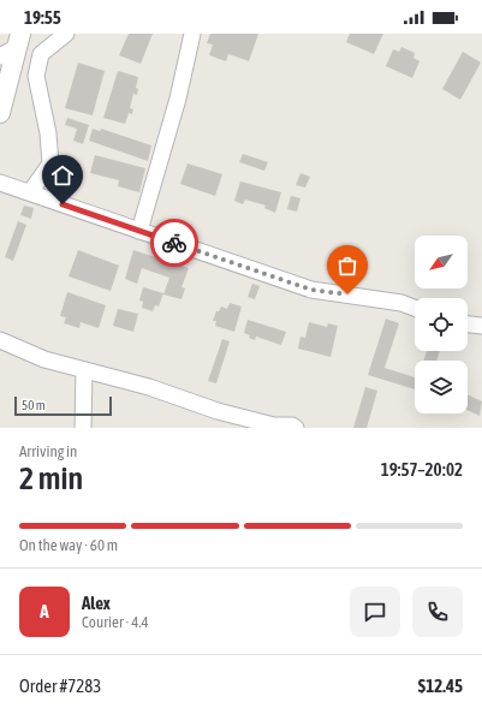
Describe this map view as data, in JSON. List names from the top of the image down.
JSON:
{
  "scale_bar": "50 m",
  "north": "bottom left",
  "page": {
    "status": "19:55",
    "scale": "50 m",
    "heading": ["2 min", "Arriving in", "19:57–20:02"],
    "panel": [
      "Alex",
      "Courier · 4.4",
      "Order #7283",
      "$12.45"
    ],
    "bar": "On the way · 60 m",
    "round": "A"
  }
}
